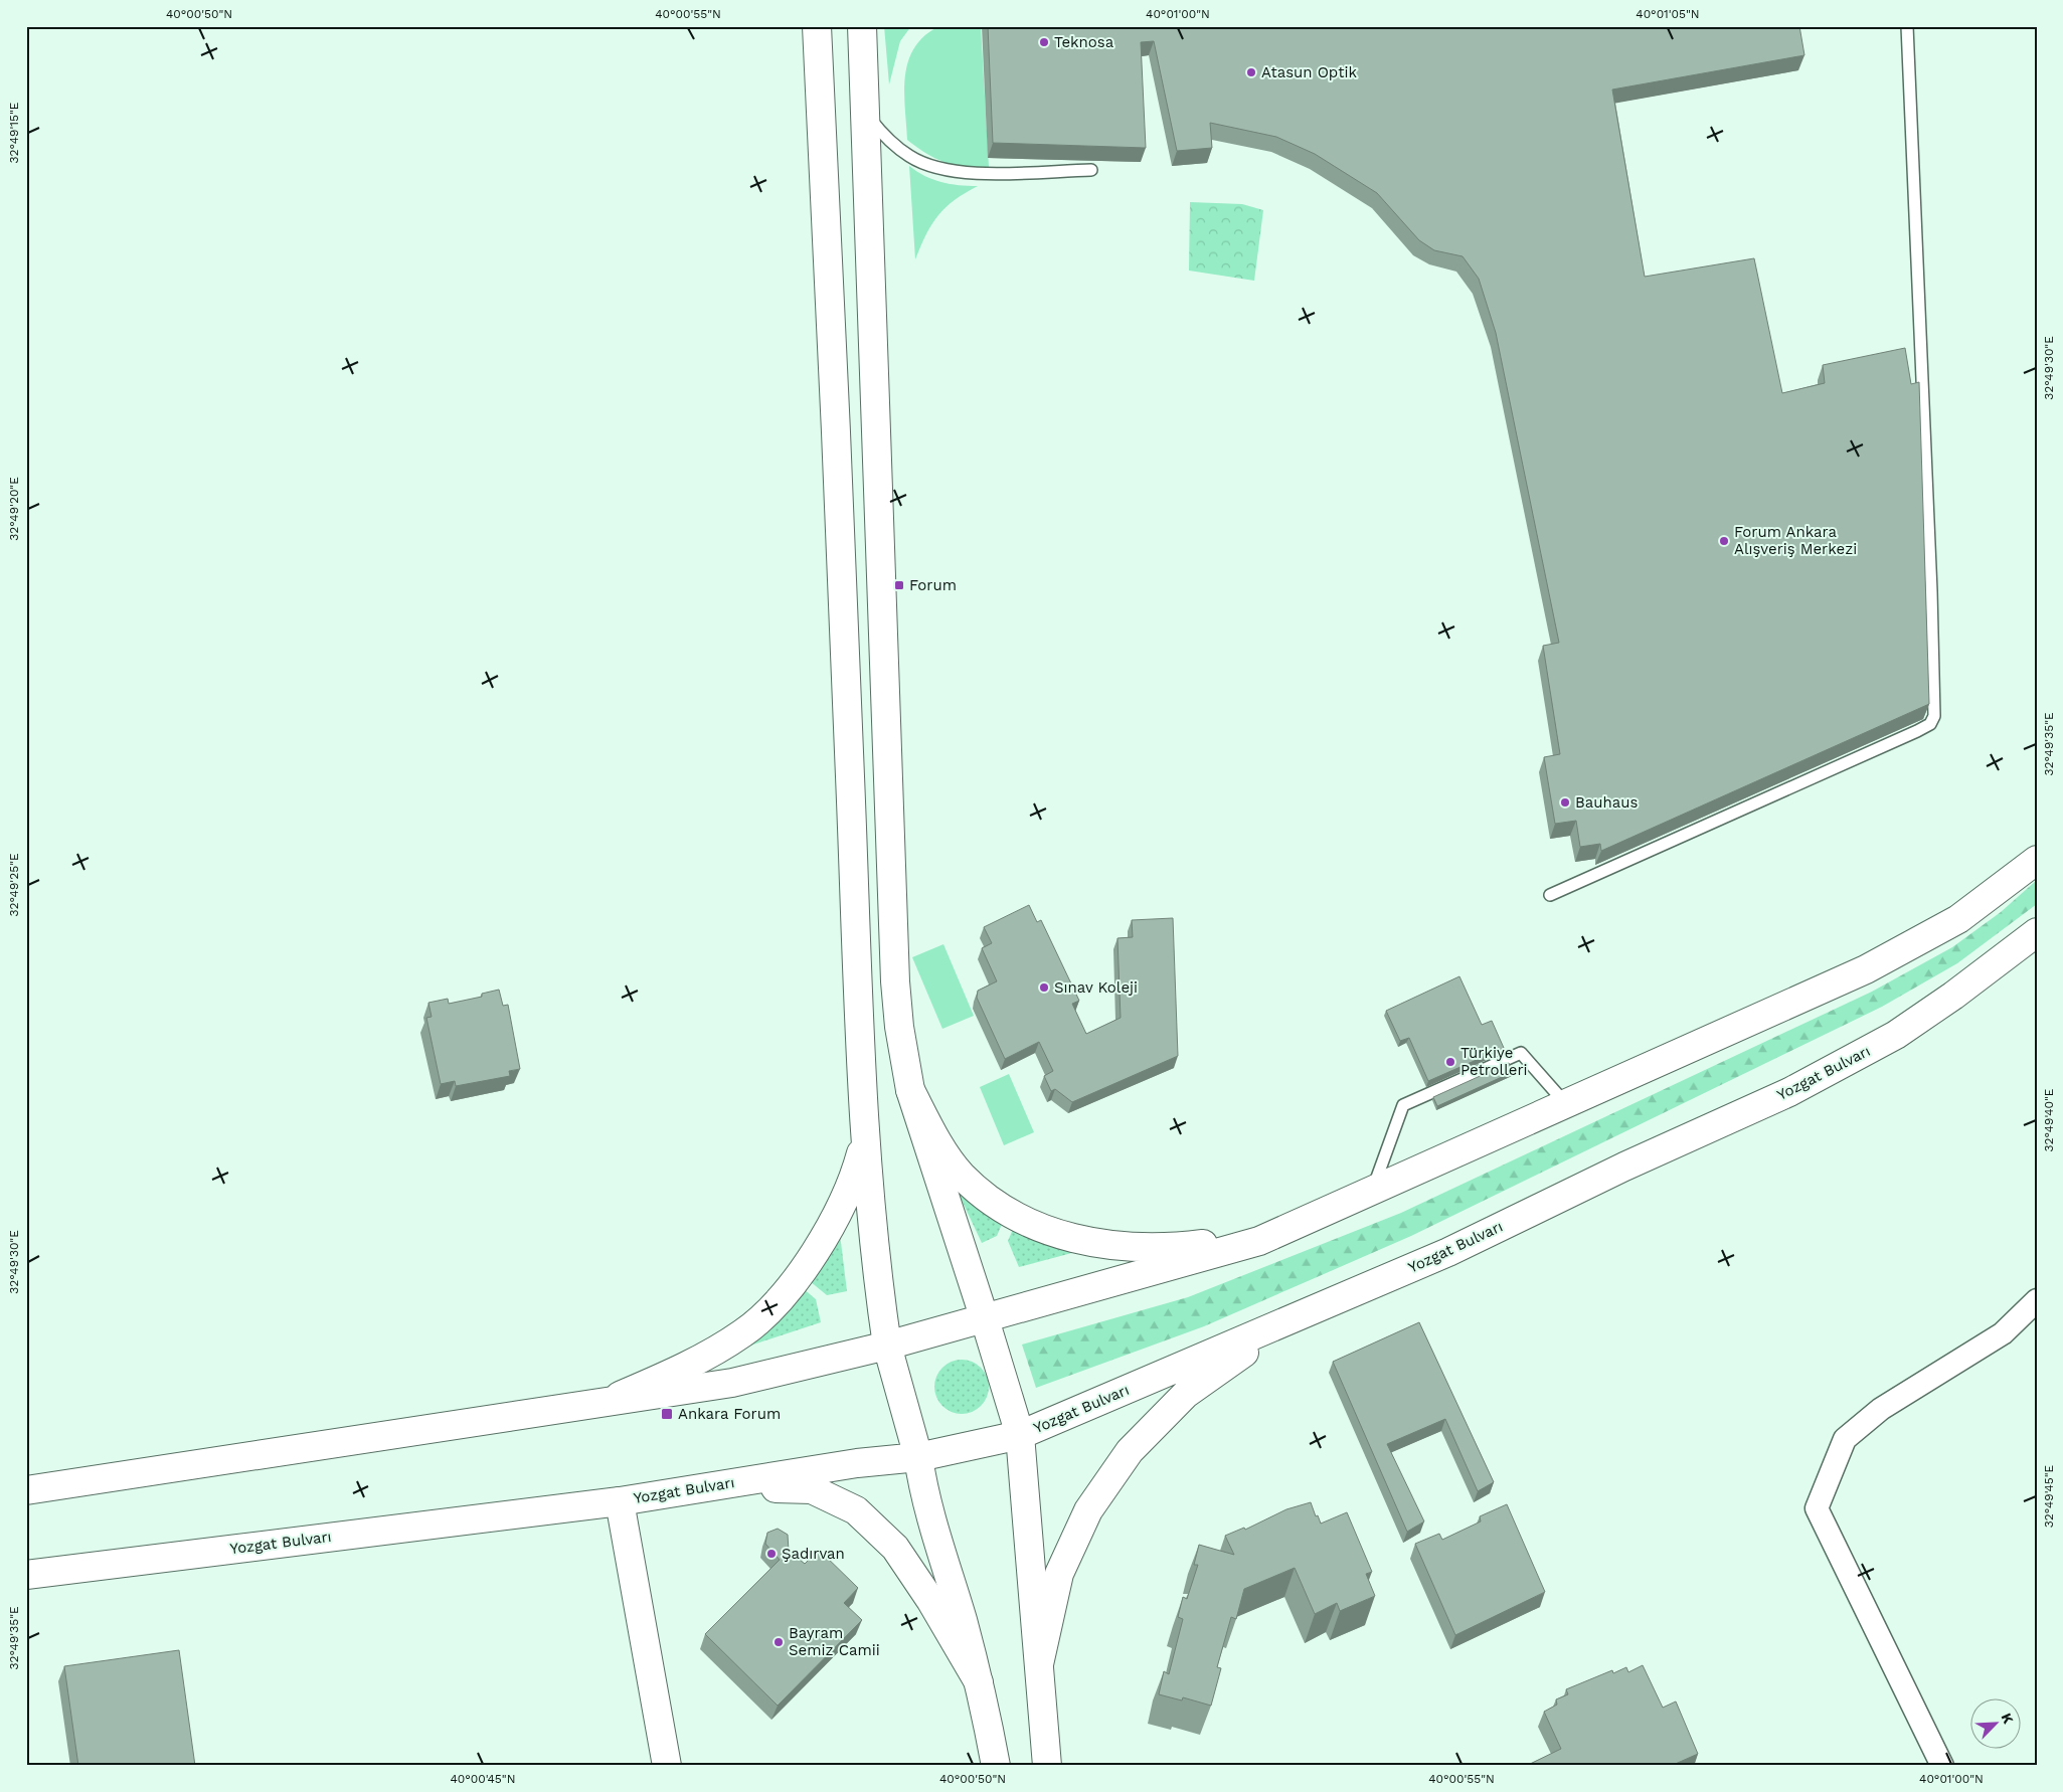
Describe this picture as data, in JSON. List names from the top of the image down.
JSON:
{
  "streets": {
    "main road": ["Yozgat Bulvarı"]
  },
  "places": {
    "other": [
      "Teknosa",
      "Atasun Optik",
      "Forum Ankara Alışveriş Merkezi",
      "Bauhaus",
      "Sınav Koleji",
      "Türkiye Petrolleri",
      "Şadırvan",
      "Bayram Semiz Camii"
    ],
    "transit": ["Forum", "Ankara Forum"]
  },
  "north": "top right",
  "coordinates": [
    "40°00'50\"N",
    "40°00'55\"N",
    "40°01'00\"N",
    "40°01'05\"N",
    "32°49'15\"E",
    "32°49'30\"E",
    "32°49'20\"E",
    "32°49'35\"E",
    "32°49'25\"E",
    "32°49'40\"E",
    "32°49'45\"E",
    "40°00'45\"N"
  ]
}
